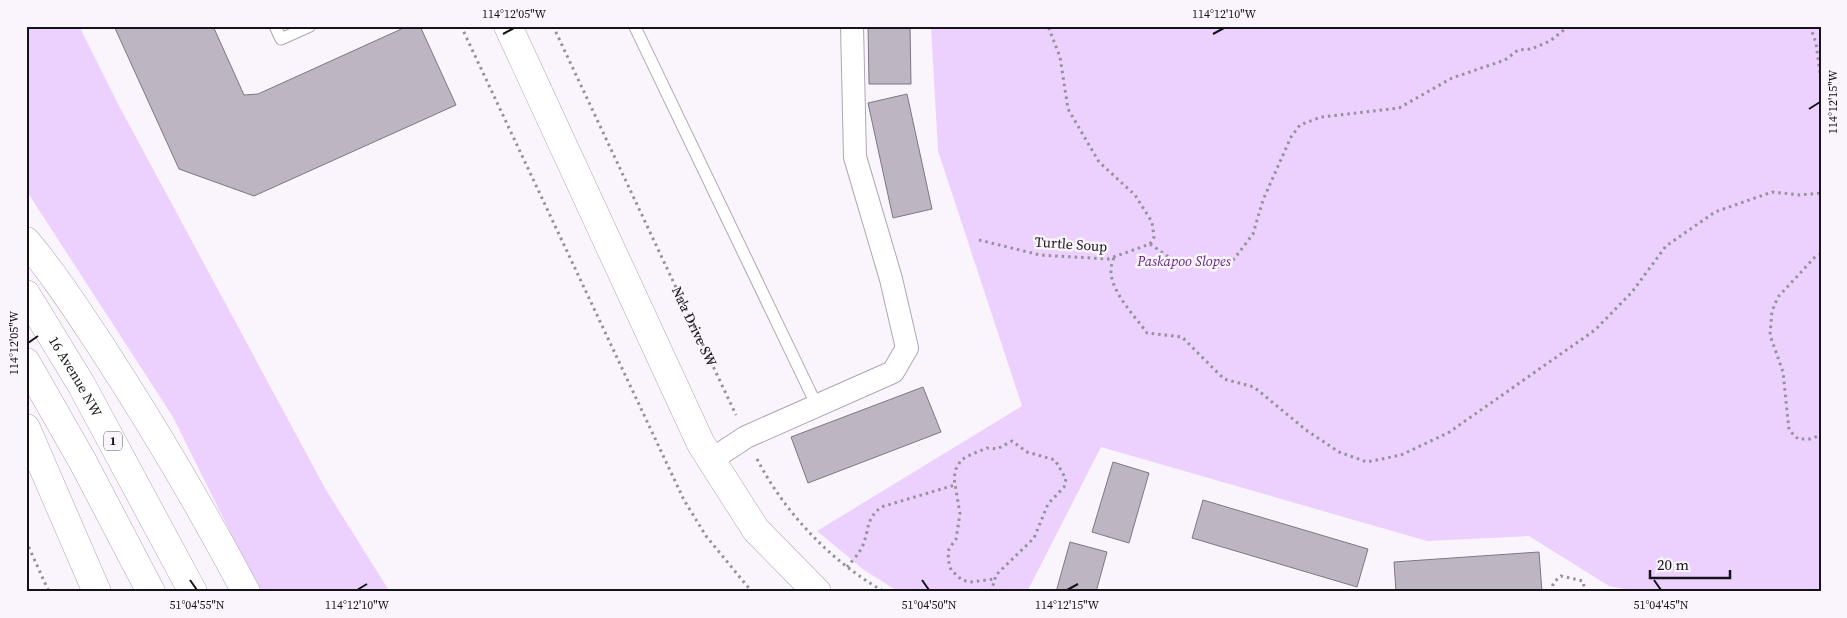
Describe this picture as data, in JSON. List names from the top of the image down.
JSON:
{
  "streets": {
    "main road": ["16 Avenue NW", "1"],
    "path": ["Turtle Soup", "Na'a Drive SW"]
  },
  "parks": ["Paskapoo Slopes"],
  "scale_bar": "20 m",
  "coordinates": [
    "114°12'05\"W",
    "114°12'10\"W",
    "114°12'15\"W",
    "51°04'55\"N",
    "51°04'50\"N",
    "51°04'45\"N"
  ]
}
